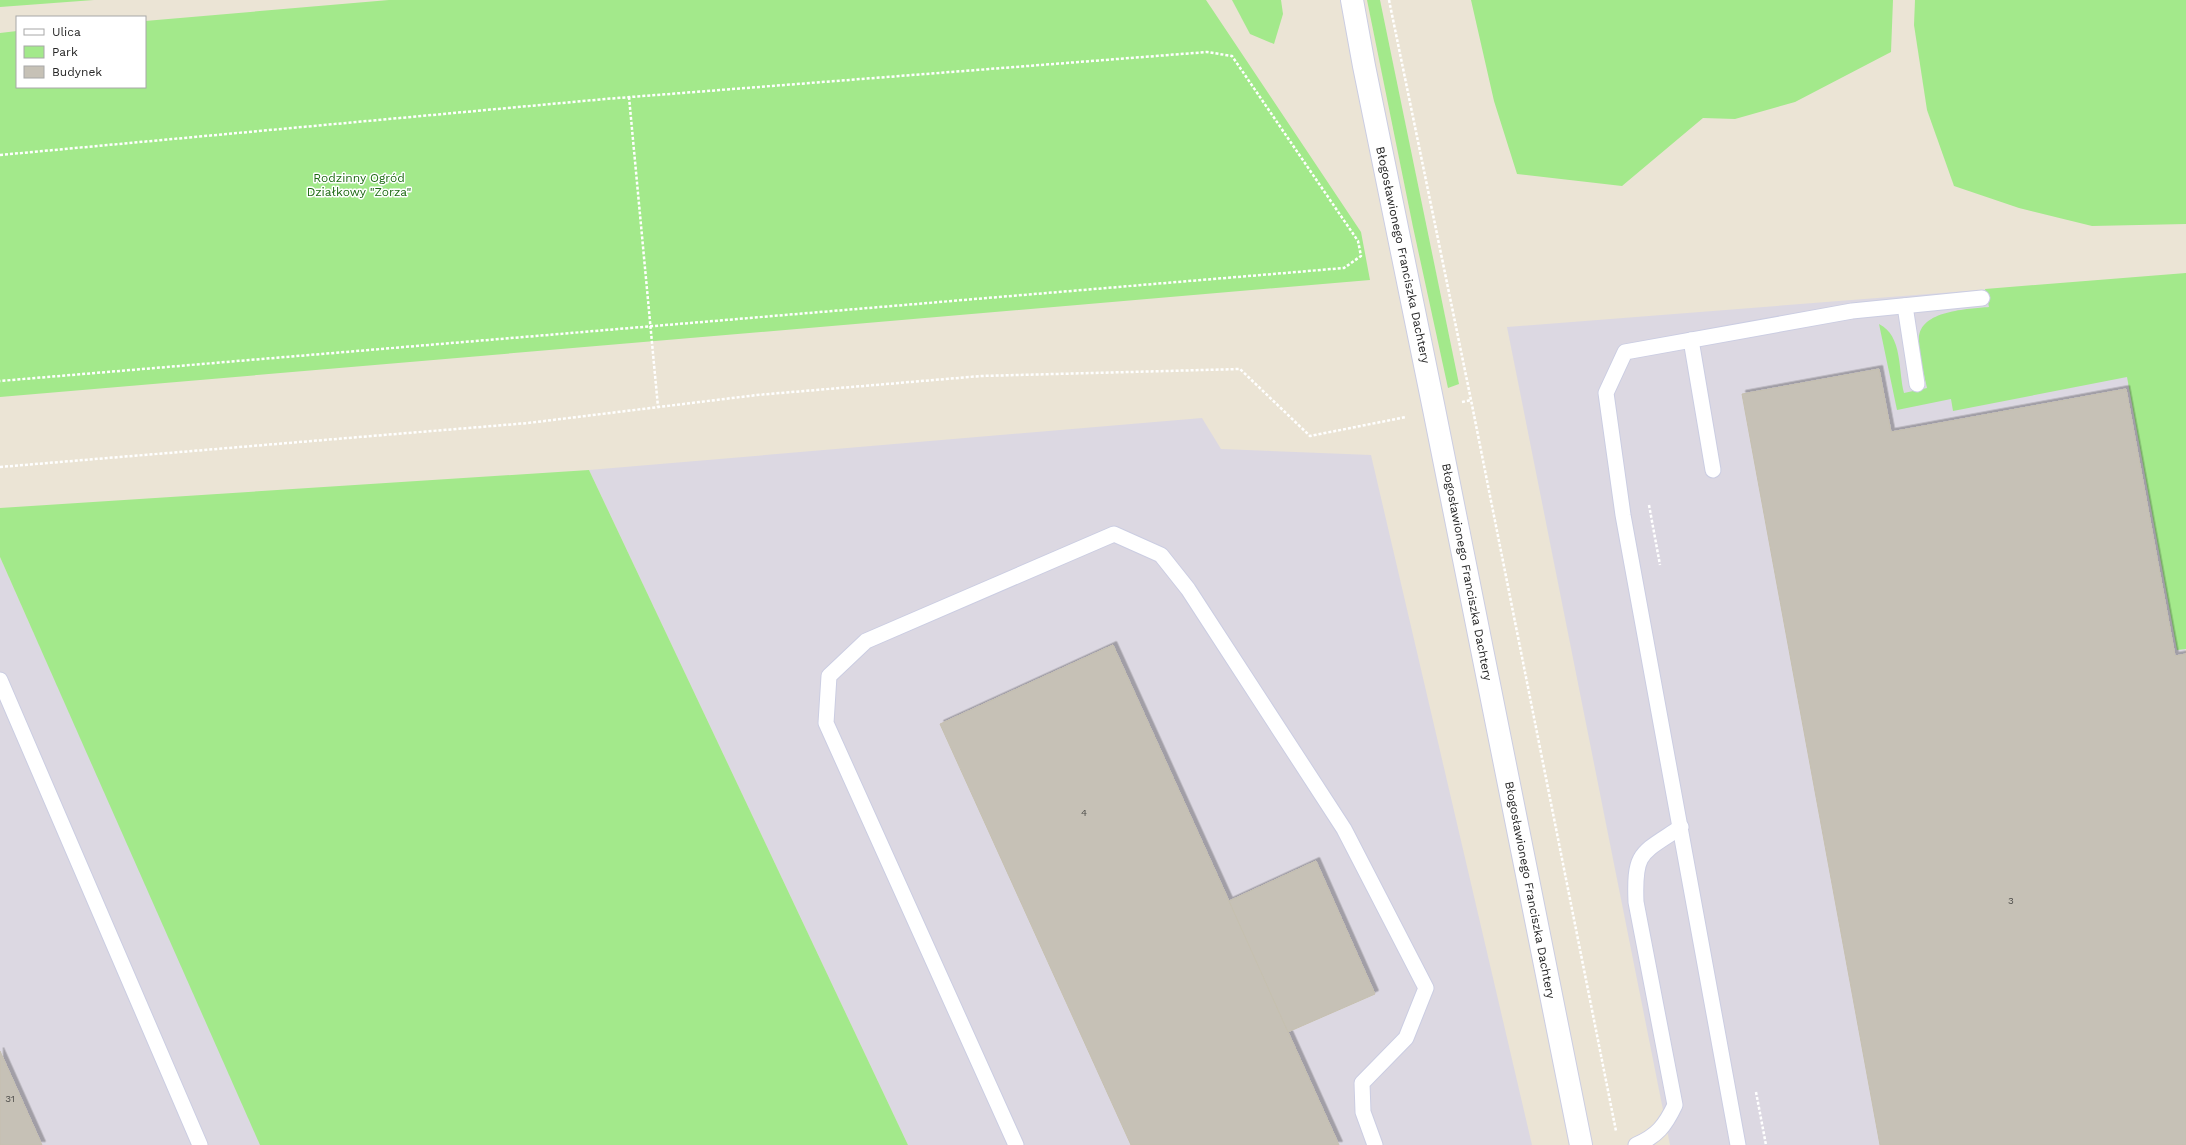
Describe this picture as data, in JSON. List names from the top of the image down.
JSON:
{
  "streets": {
    "street": ["Błogosławionego Franciszka Dachtery"]
  },
  "parks": ["Rodzinny Ogród Działkowy \"Zorza\""],
  "house_numbers": ["4", "3", "31"],
  "legend": ["Ulica", "Park", "Budynek"]
}
